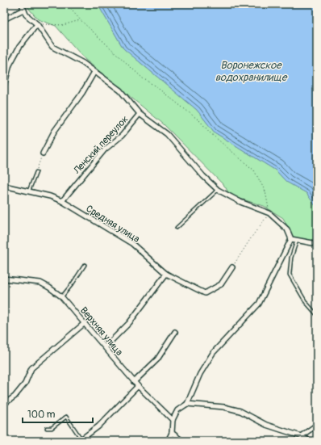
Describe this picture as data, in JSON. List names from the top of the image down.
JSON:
{
  "streets": {
    "street": ["Ленский переулок", "Средняя улица", "Верхняя улица"]
  },
  "crossings": [
    ["Ленский переулок", "Средняя улица"]
  ],
  "water": ["Воронежское водохранилище"],
  "scale_bar": "100 m"
}
